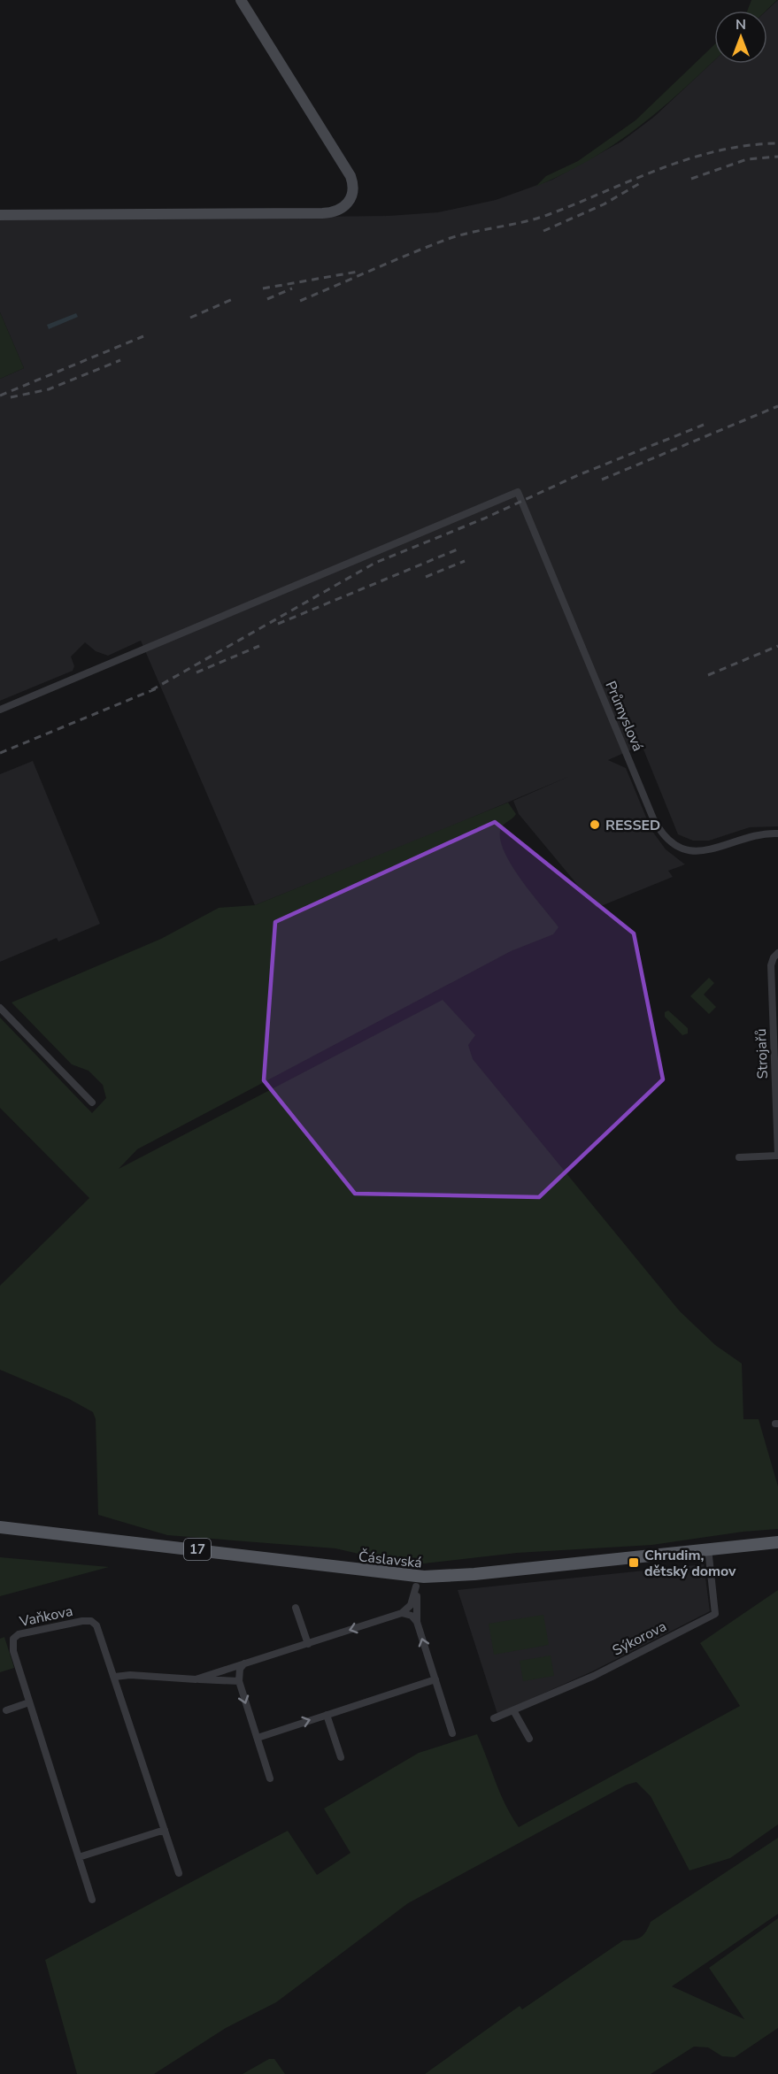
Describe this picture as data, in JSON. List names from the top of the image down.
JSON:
{
  "streets": {
    "main road": ["17", "Čáslavská"],
    "street": [
      "Průmyslová",
      "Strojařů",
      "Vaňkova",
      "Sýkorova"
    ]
  },
  "crossings": [
    ["Čáslavská", "Sýkorova"]
  ],
  "places": {
    "other": ["RESSED"],
    "transit": ["Chrudim, dětský domov"]
  },
  "north": "top"
}
